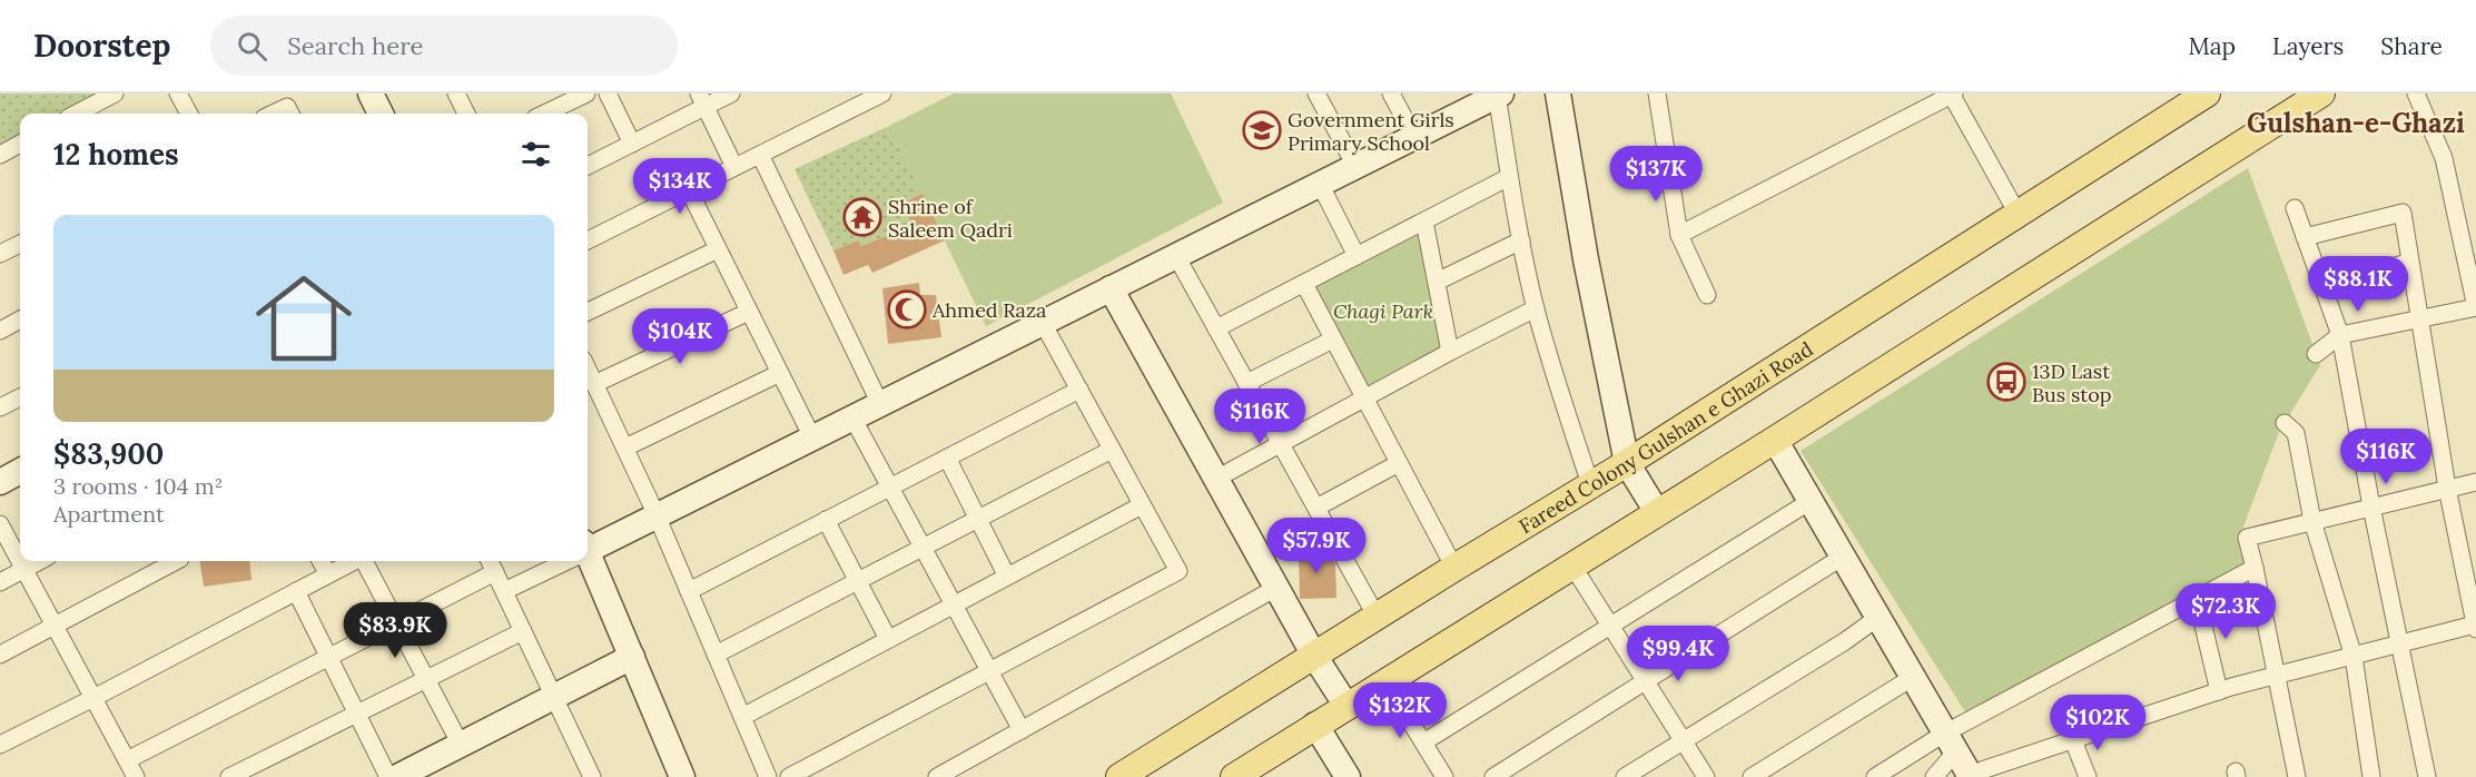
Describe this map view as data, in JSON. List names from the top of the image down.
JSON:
{
  "streets": {
    "main road": ["Fareed Colony Gulshan e Ghazi Road"]
  },
  "districts": ["Gulshan-e-Ghazi"],
  "parks": ["Chagi Park"],
  "places": {
    "school or university": ["Government Girls Primary School"],
    "temple": ["Shrine of Saleem Qadri"],
    "mosque": ["Ahmed Raza"],
    "bus stop": ["13D Last Bus stop"]
  },
  "page": {
    "header": "Doorstep",
    "search": "Search here",
    "nav": ["Map", "Layers", "Share"],
    "heading": "12 homes",
    "price": [
      "$137K",
      "$134K",
      "$88.1K",
      "$104K",
      "$116K",
      "$116K",
      "$57.9K",
      "$72.3K",
      "$83.9K",
      "$99.4K",
      "$132K",
      "$102K"
    ],
    "list": [
      {
        "name": "$83,900",
        "note": "3 rooms · 104 m² · Apartment"
      }
    ]
  }
}
